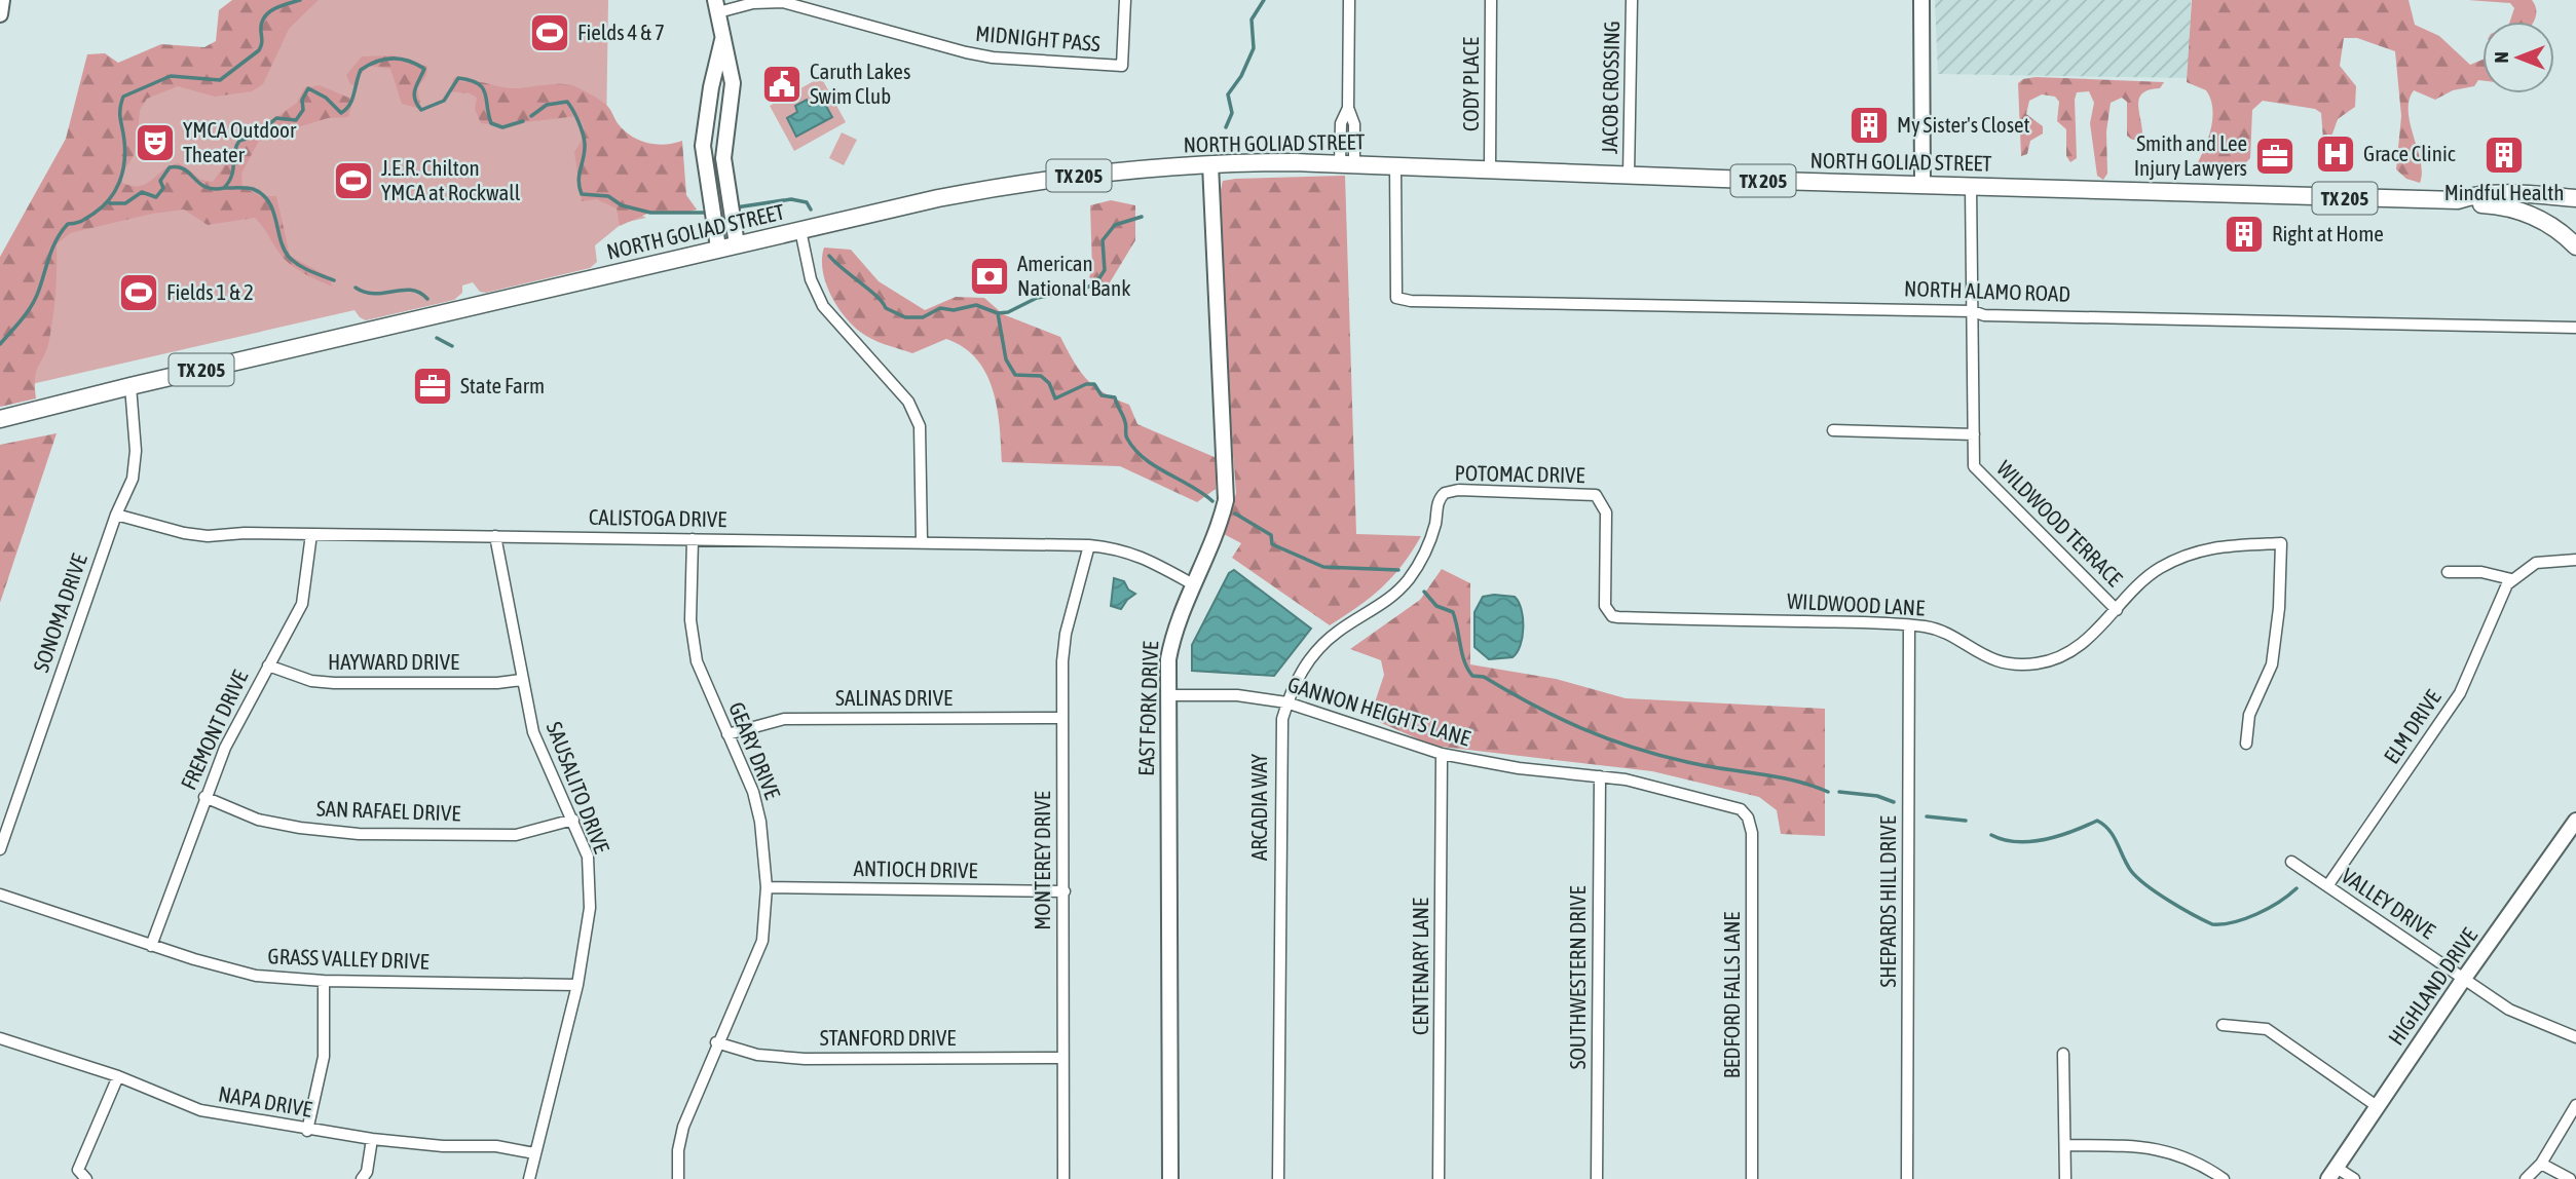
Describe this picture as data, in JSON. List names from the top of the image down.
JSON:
{
  "streets": {
    "main road": ["NORTH GOLIAD STREET", "TX 205"],
    "street": [
      "MIDNIGHT PASS",
      "CODY PLACE",
      "JACOB CROSSING",
      "NORTH ALAMO ROAD",
      "POTOMAC DRIVE",
      "CALISTOGA DRIVE",
      "WILDWOOD TERRACE",
      "WILDWOOD LANE",
      "SONOMA DRIVE",
      "HAYWARD DRIVE",
      "SALINAS DRIVE",
      "EAST FORK DRIVE",
      "GANNON HEIGHTS LANE",
      "ELM DRIVE",
      "FREMONT DRIVE",
      "GEARY DRIVE",
      "SAUSALITO DRIVE",
      "ARCADIA WAY",
      "SAN RAFAEL DRIVE",
      "MONTEREY DRIVE",
      "ANTIOCH DRIVE",
      "SHEPARDS HILL DRIVE",
      "VALLEY DRIVE",
      "GRASS VALLEY DRIVE",
      "CENTENARY LANE",
      "SOUTHWESTERN DRIVE",
      "HIGHLAND DRIVE",
      "BEDFORD FALLS LANE",
      "STANFORD DRIVE",
      "NAPA DRIVE"
    ]
  },
  "crossings": [
    ["CODY PLACE", "NORTH GOLIAD STREET"],
    ["JACOB CROSSING", "NORTH GOLIAD STREET"],
    ["NORTH GOLIAD STREET", "TX 205"],
    ["NORTH GOLIAD STREET", "NORTH ALAMO ROAD"],
    ["NORTH GOLIAD STREET", "SONOMA DRIVE"],
    ["NORTH GOLIAD STREET", "EAST FORK DRIVE"],
    ["POTOMAC DRIVE", "WILDWOOD LANE"],
    ["POTOMAC DRIVE", "ARCADIA WAY"],
    ["CALISTOGA DRIVE", "SONOMA DRIVE"],
    ["CALISTOGA DRIVE", "EAST FORK DRIVE"],
    ["CALISTOGA DRIVE", "FREMONT DRIVE"],
    ["CALISTOGA DRIVE", "GEARY DRIVE"],
    ["CALISTOGA DRIVE", "SAUSALITO DRIVE"],
    ["CALISTOGA DRIVE", "MONTEREY DRIVE"],
    ["WILDWOOD TERRACE", "WILDWOOD LANE"],
    ["WILDWOOD LANE", "SHEPARDS HILL DRIVE"],
    ["HAYWARD DRIVE", "FREMONT DRIVE"],
    ["HAYWARD DRIVE", "SAUSALITO DRIVE"],
    ["SALINAS DRIVE", "GEARY DRIVE"],
    ["SALINAS DRIVE", "MONTEREY DRIVE"],
    ["EAST FORK DRIVE", "GANNON HEIGHTS LANE"],
    ["GANNON HEIGHTS LANE", "ARCADIA WAY"],
    ["GANNON HEIGHTS LANE", "CENTENARY LANE"],
    ["GANNON HEIGHTS LANE", "SOUTHWESTERN DRIVE"],
    ["GANNON HEIGHTS LANE", "BEDFORD FALLS LANE"],
    ["ELM DRIVE", "VALLEY DRIVE"],
    ["FREMONT DRIVE", "SAN RAFAEL DRIVE"],
    ["FREMONT DRIVE", "GRASS VALLEY DRIVE"],
    ["GEARY DRIVE", "ANTIOCH DRIVE"],
    ["GEARY DRIVE", "STANFORD DRIVE"],
    ["SAUSALITO DRIVE", "SAN RAFAEL DRIVE"],
    ["SAUSALITO DRIVE", "GRASS VALLEY DRIVE"],
    ["SAUSALITO DRIVE", "NAPA DRIVE"],
    ["MONTEREY DRIVE", "ANTIOCH DRIVE"],
    ["MONTEREY DRIVE", "STANFORD DRIVE"],
    ["VALLEY DRIVE", "HIGHLAND DRIVE"]
  ],
  "places": {
    "sports": ["Fields 4 & 7", "J.E.R. Chilton YMCA at Rockwall", "Fields 1 & 2"],
    "public building": ["Caruth Lakes Swim Club"],
    "building": ["My Sister's Closet", "Mindful Health", "Right at Home"],
    "theatre": ["YMCA Outdoor Theater"],
    "hospital": ["Grace Clinic"],
    "office": ["Smith and Lee Injury Lawyers", "State Farm"],
    "bank": ["American National Bank"]
  },
  "north": "left"
}
